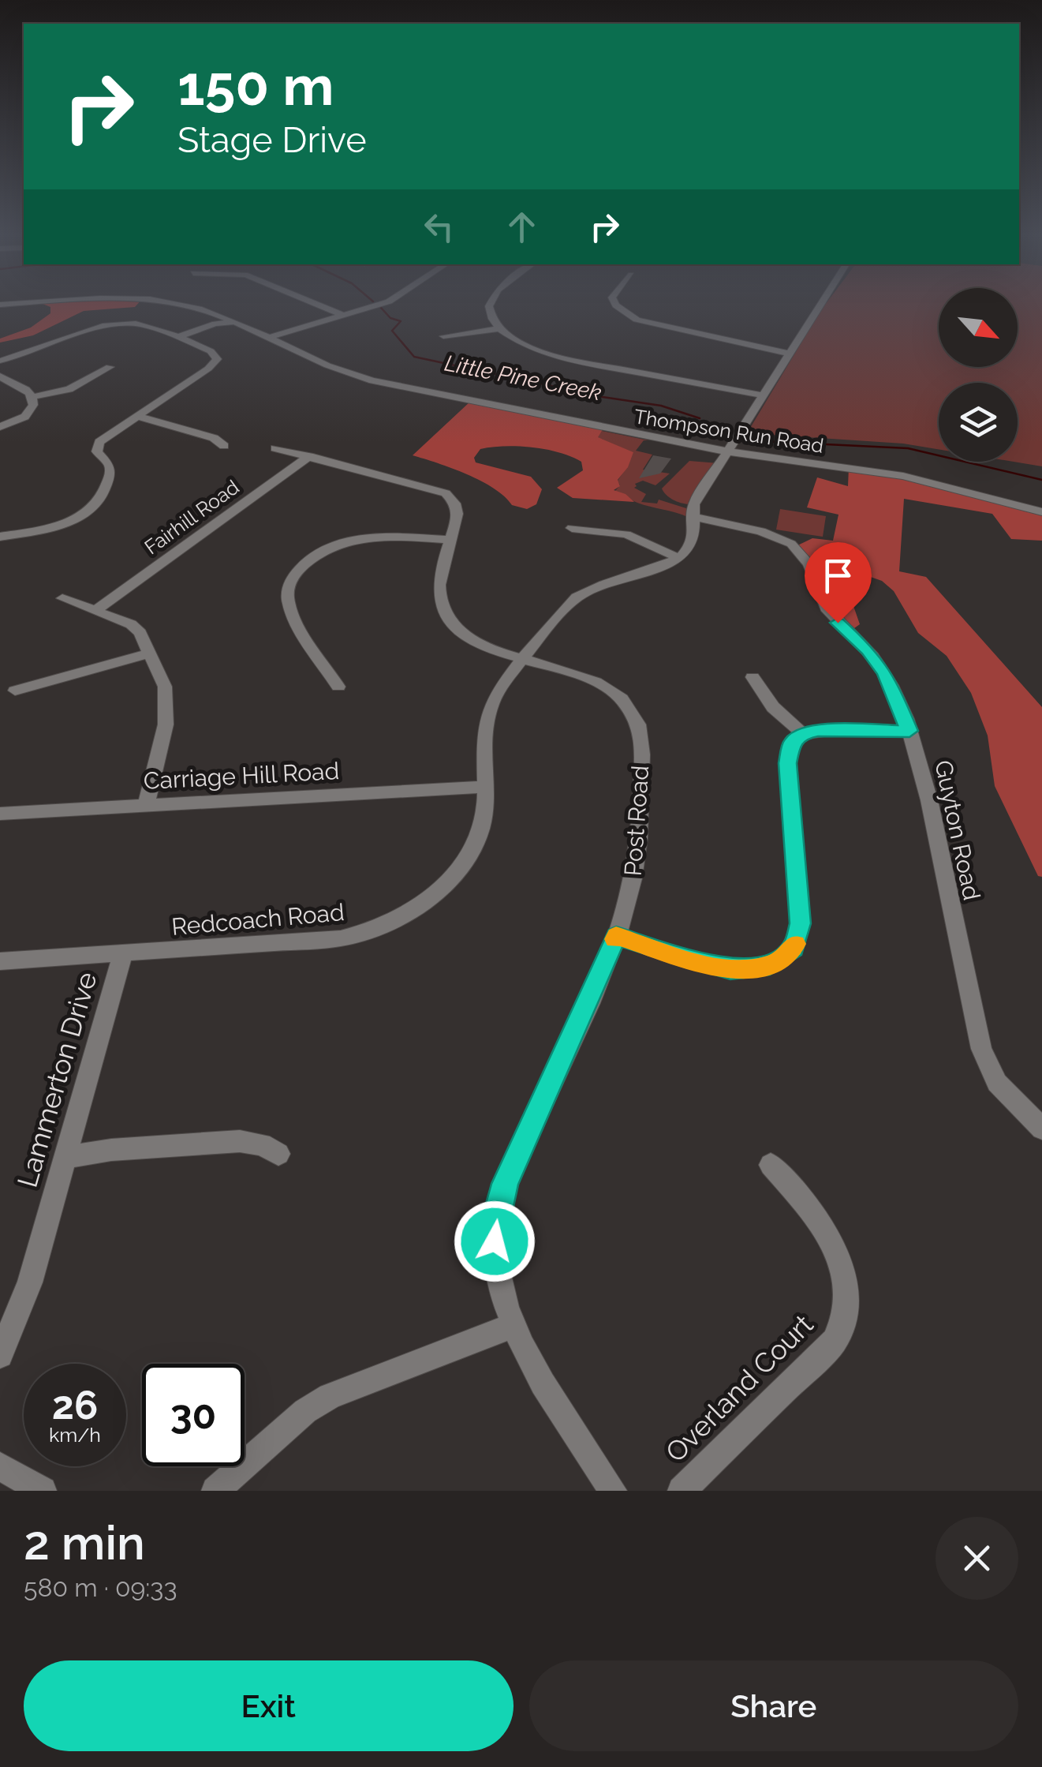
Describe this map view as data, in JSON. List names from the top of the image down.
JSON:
{
  "streets": {
    "street": [
      "Thompson Run Road",
      "Fairhill Road",
      "Carriage Hill Road",
      "Post Road",
      "Guyton Road",
      "Redcoach Road",
      "Lammerton Drive",
      "Overland Court"
    ]
  },
  "crossings": [
    ["Fairhill Road", "Post Road"],
    ["Carriage Hill Road", "Redcoach Road"],
    ["Post Road", "Redcoach Road"],
    ["Redcoach Road", "Lammerton Drive"]
  ],
  "water": ["Little Pine Creek"],
  "north": "bottom right",
  "page": {
    "turn": ["150 m", "Stage Drive"],
    "speed": "26 km/h",
    "limit": "30",
    "heading": ["2 min", "580 m · 09:33"],
    "buttons": ["Exit", "Share"]
  }
}
